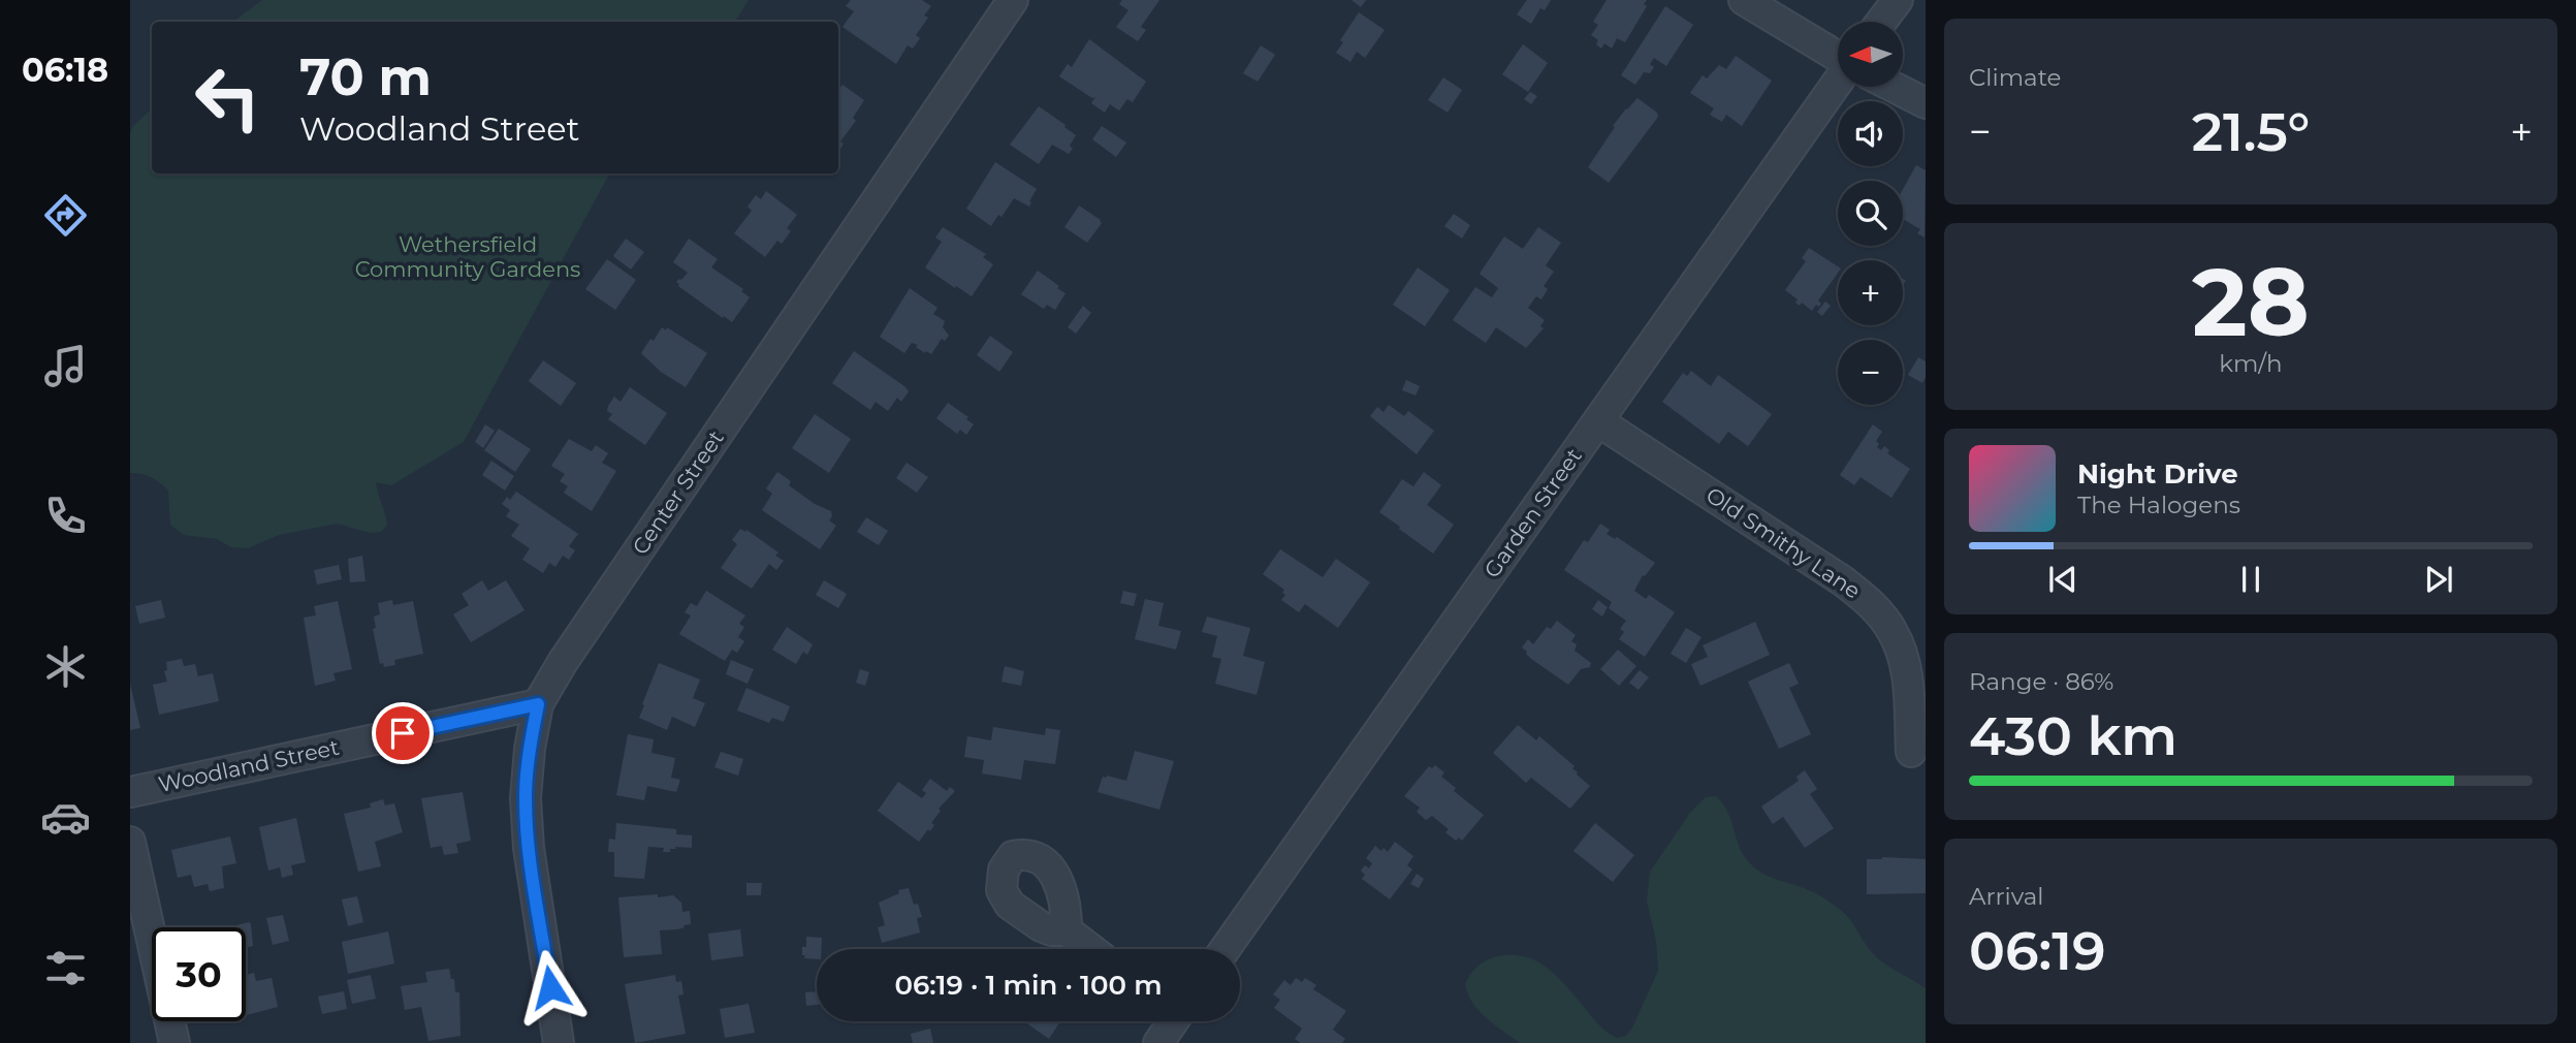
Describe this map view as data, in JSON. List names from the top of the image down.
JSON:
{
  "streets": {
    "street": [
      "Center Street",
      "Garden Street",
      "Old Smithy Lane",
      "Woodland Street"
    ]
  },
  "crossings": [
    ["Center Street", "Woodland Street"],
    ["Garden Street", "Old Smithy Lane"]
  ],
  "parks": ["Wethersfield Community Gardens"],
  "north": "left",
  "page": {
    "tabs": "06:18",
    "tile": [
      "Climate",
      ["28", "km/h"],
      ["Range · 86%", "430 km"],
      ["Arrival", "06:19"]
    ],
    "map_buttons": ["+", "−"],
    "turn": ["70 m", "Woodland Street"],
    "heat": ["−", "21.5°", "+"],
    "song": ["Night Drive", "The Halogens"],
    "limit": "30",
    "trip": "06:19 · 1 min · 100 m"
  }
}
